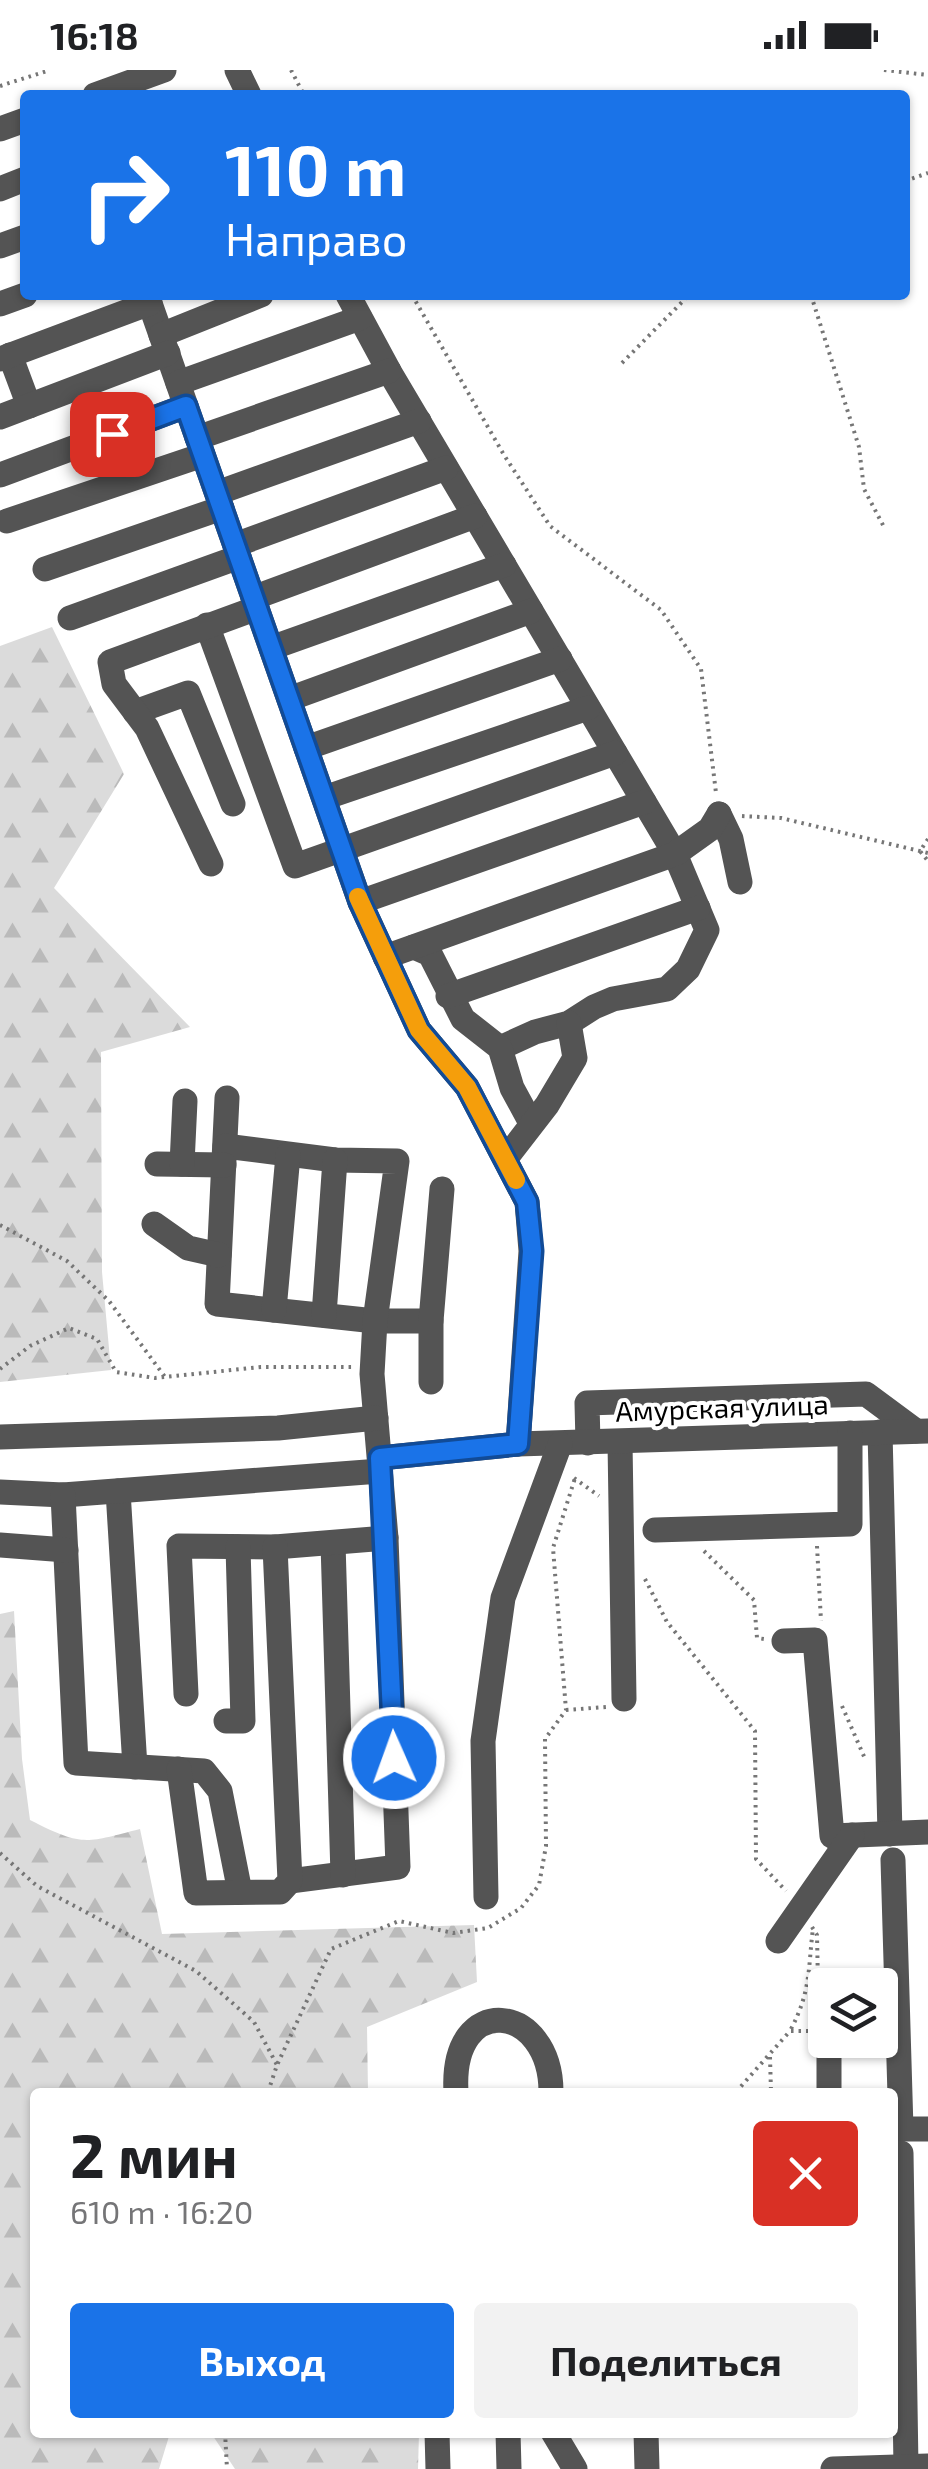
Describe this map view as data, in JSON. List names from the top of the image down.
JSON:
{
  "streets": {
    "street": ["Амурская улица"]
  },
  "page": {
    "status": "16:18",
    "turn": ["110 m", "Направо"],
    "heading": ["2 мин", "610 m · 16:20"],
    "buttons": ["Выход", "Поделиться"]
  }
}
